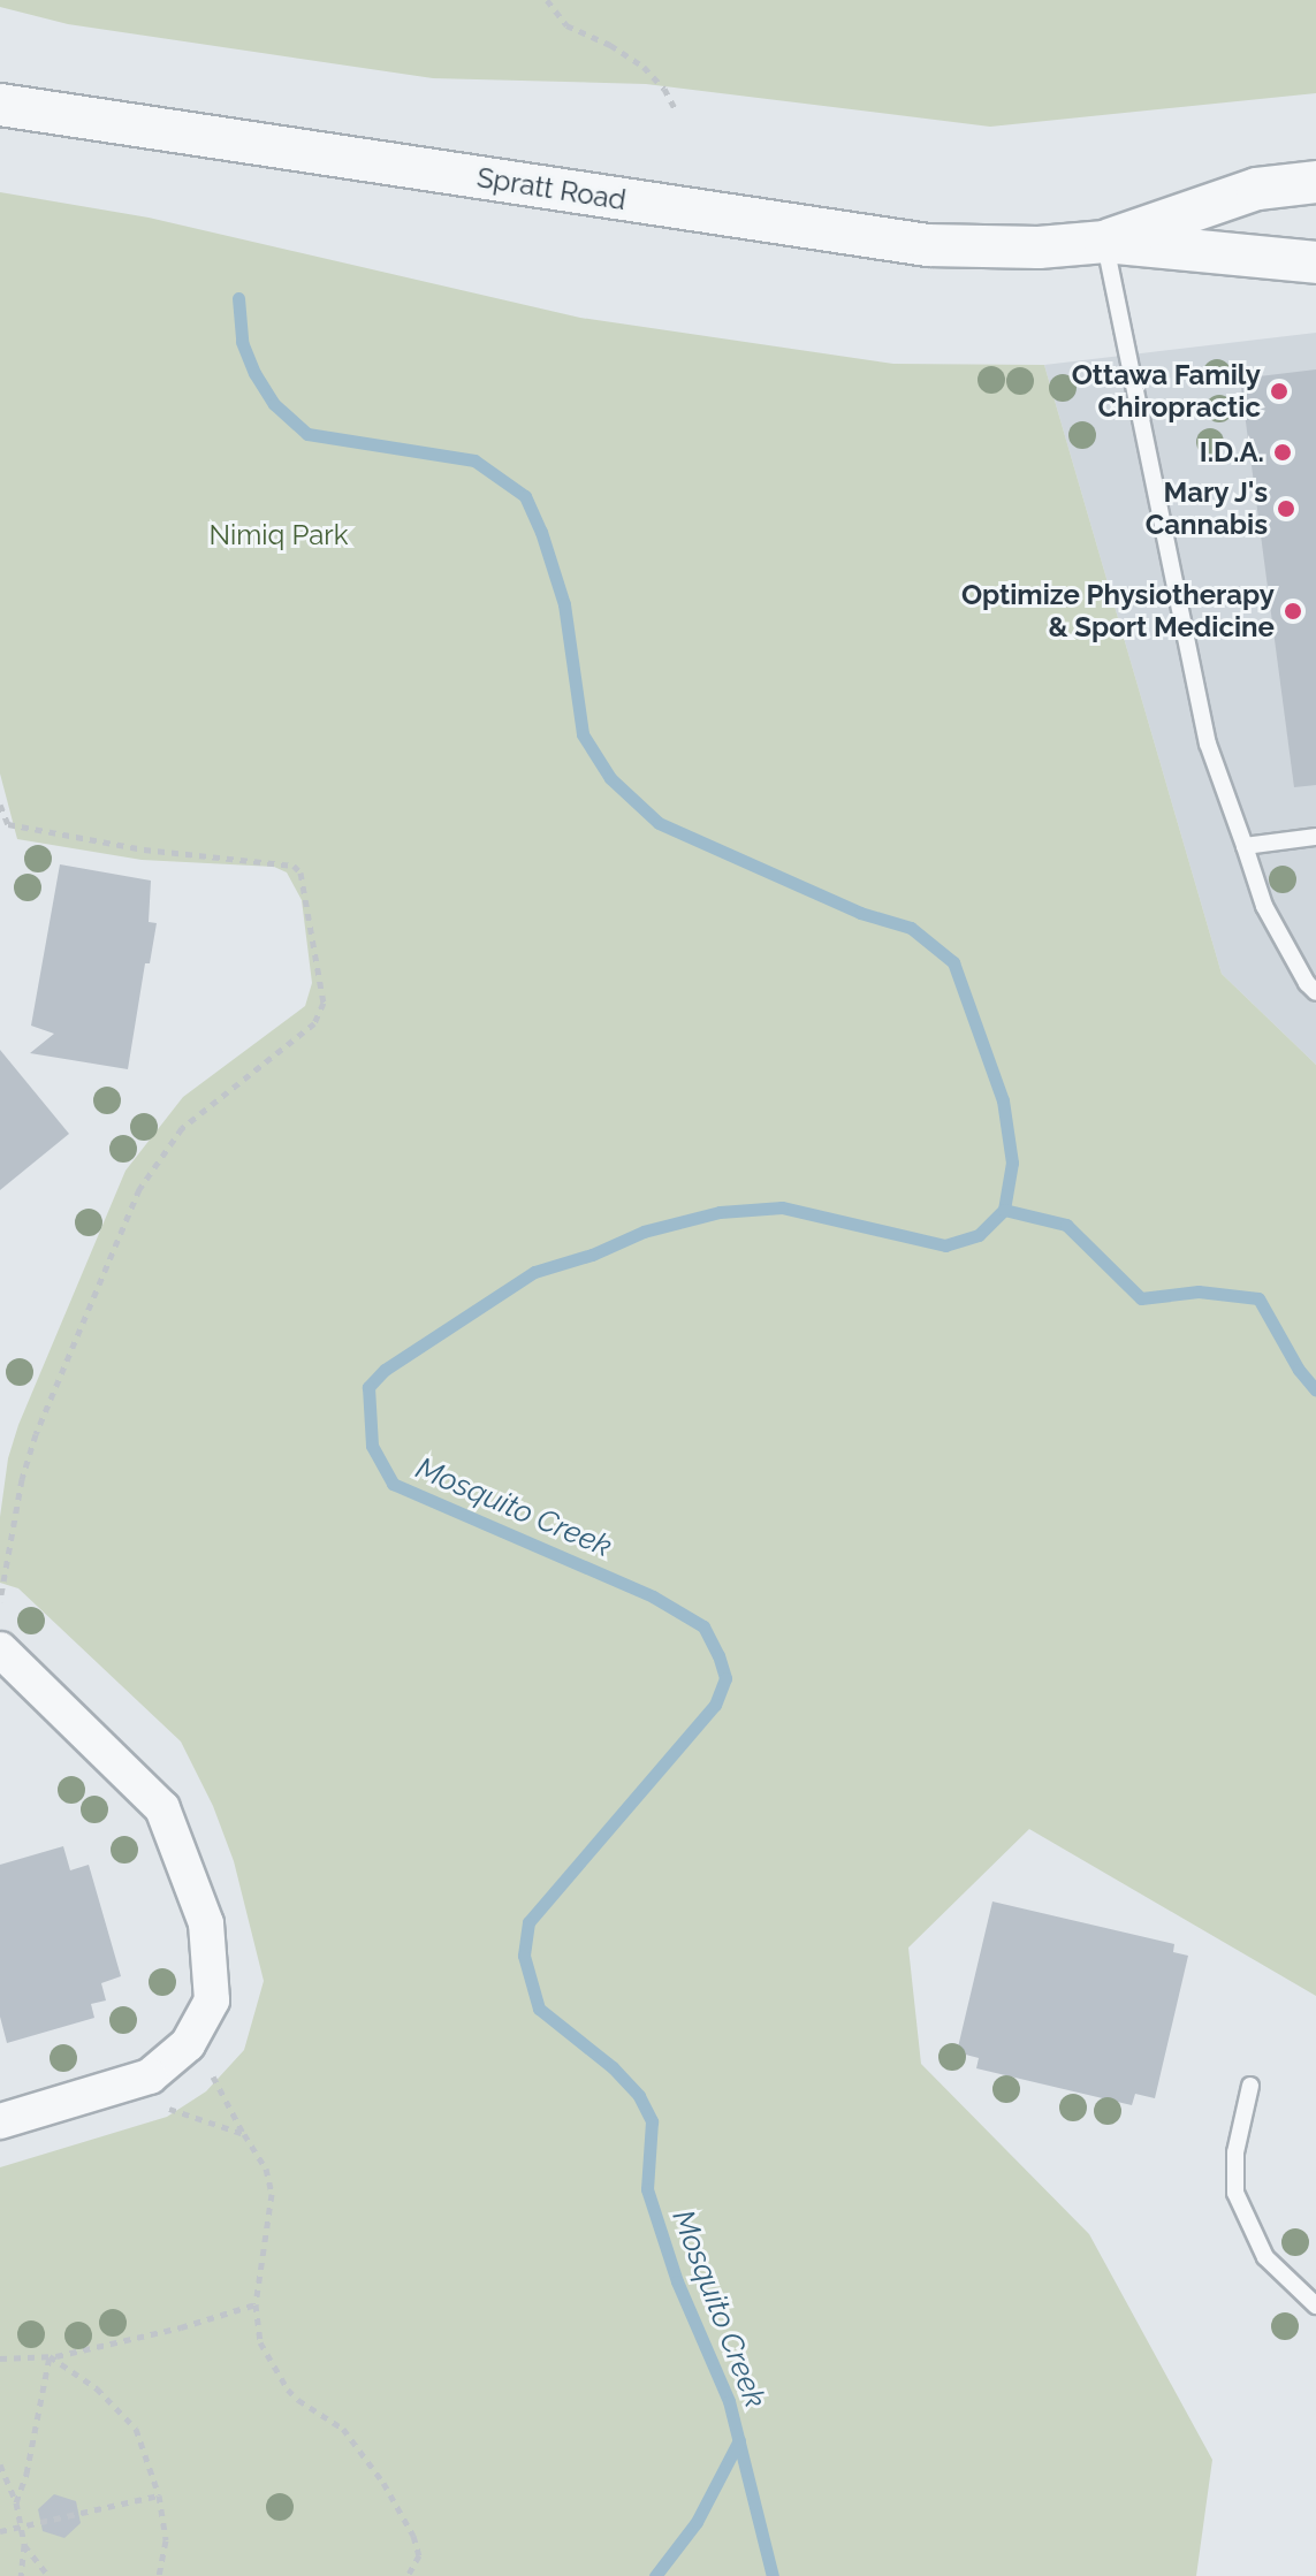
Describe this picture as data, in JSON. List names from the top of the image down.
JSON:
{
  "streets": {
    "street": ["Spratt Road"]
  },
  "water": ["Mosquito Creek"],
  "parks": ["Nimiq Park"],
  "places": [
    "Ottawa Family Chiropractic",
    "I.D.A.",
    "Mary J's Cannabis",
    "Optimize Physiotherapy & Sport Medicine"
  ]
}
